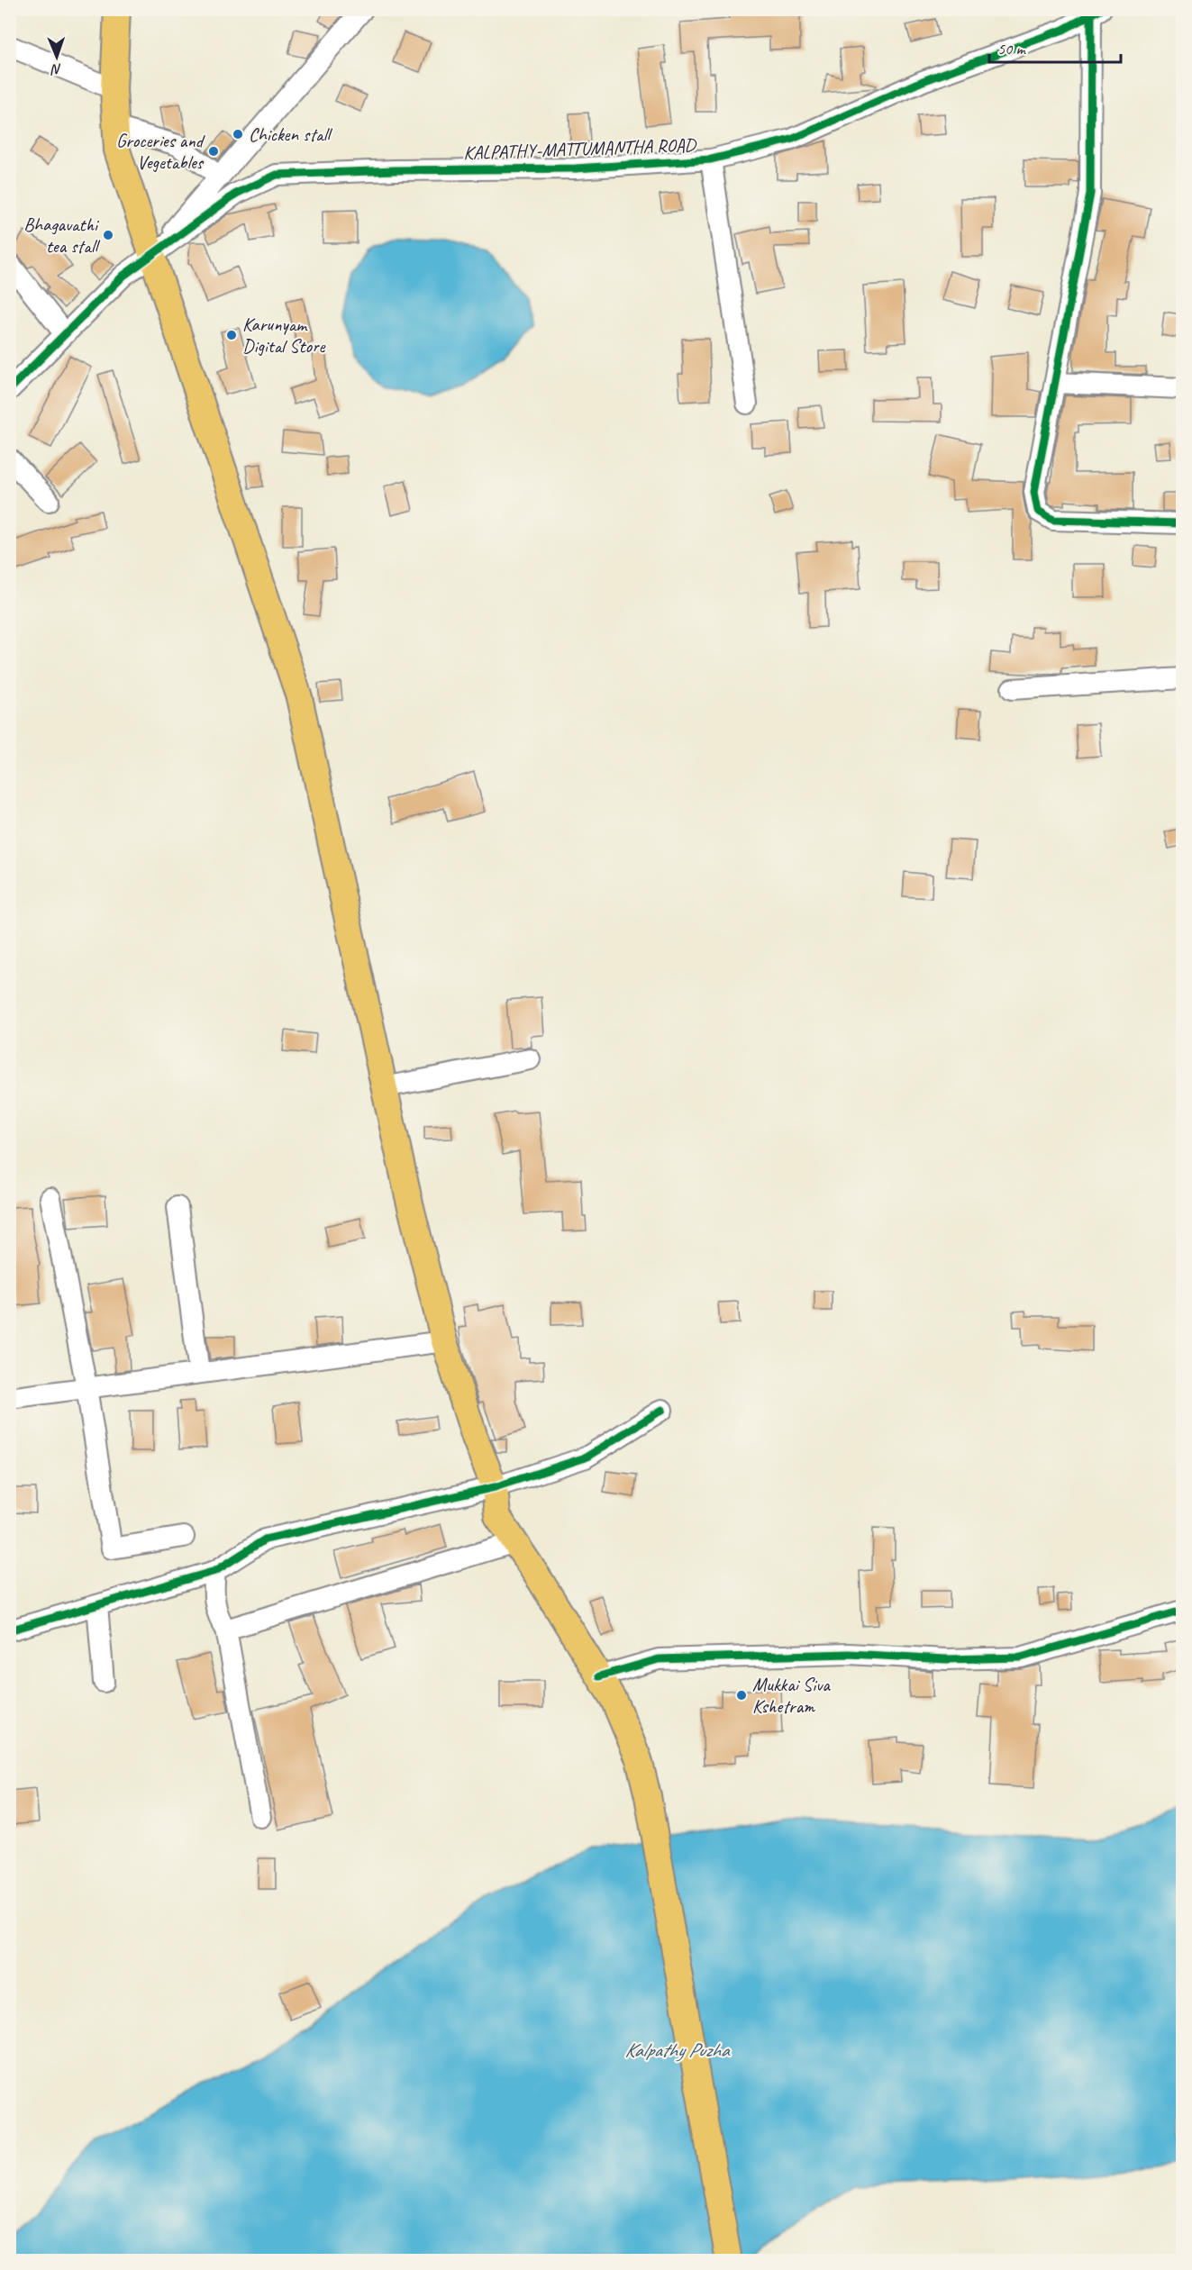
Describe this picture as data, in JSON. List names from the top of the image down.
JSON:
{
  "streets": {
    "street": ["KALPATHY-MATTUMANTHA ROAD"]
  },
  "water": ["Kalpathy Puzha"],
  "places": [
    "Chicken stall",
    "Groceries and Vegetables",
    "Bhagavathi tea stall",
    "Karunyam Digital Store",
    "Mukkai Siva Kshetram"
  ],
  "scale_bar": "50 m",
  "north": "bottom"
}
